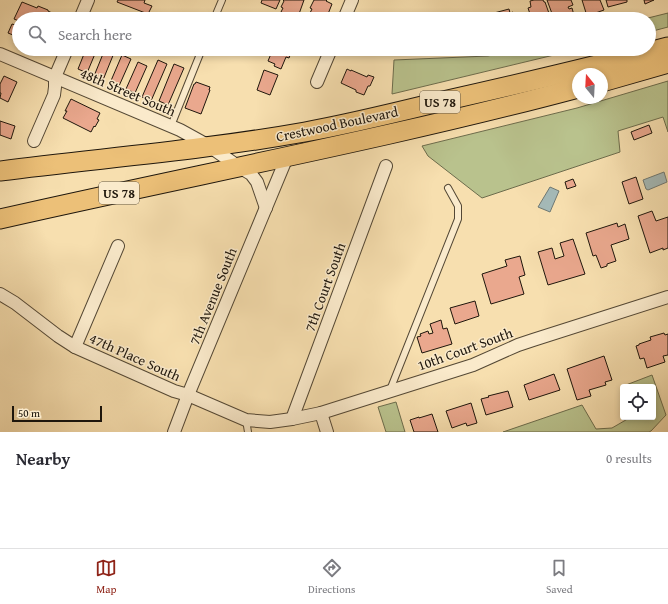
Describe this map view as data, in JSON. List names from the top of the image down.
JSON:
{
  "streets": {
    "main road": ["US 78", "Crestwood Boulevard"],
    "street": [
      "48th Street South",
      "7th Court South",
      "7th Avenue South",
      "10th Court South",
      "47th Place South"
    ]
  },
  "crossings": [
    ["48th Street South", "Crestwood Boulevard"],
    ["Crestwood Boulevard", "7th Avenue South"],
    ["7th Court South", "10th Court South"],
    ["7th Avenue South", "47th Place South"],
    ["10th Court South", "47th Place South"]
  ],
  "scale_bar": "50 m",
  "north": "top",
  "page": {
    "search": "Search here",
    "scale": "50 m",
    "heading": ["Nearby", "0 results"],
    "nav": ["Map", "Directions", "Saved"]
  }
}
